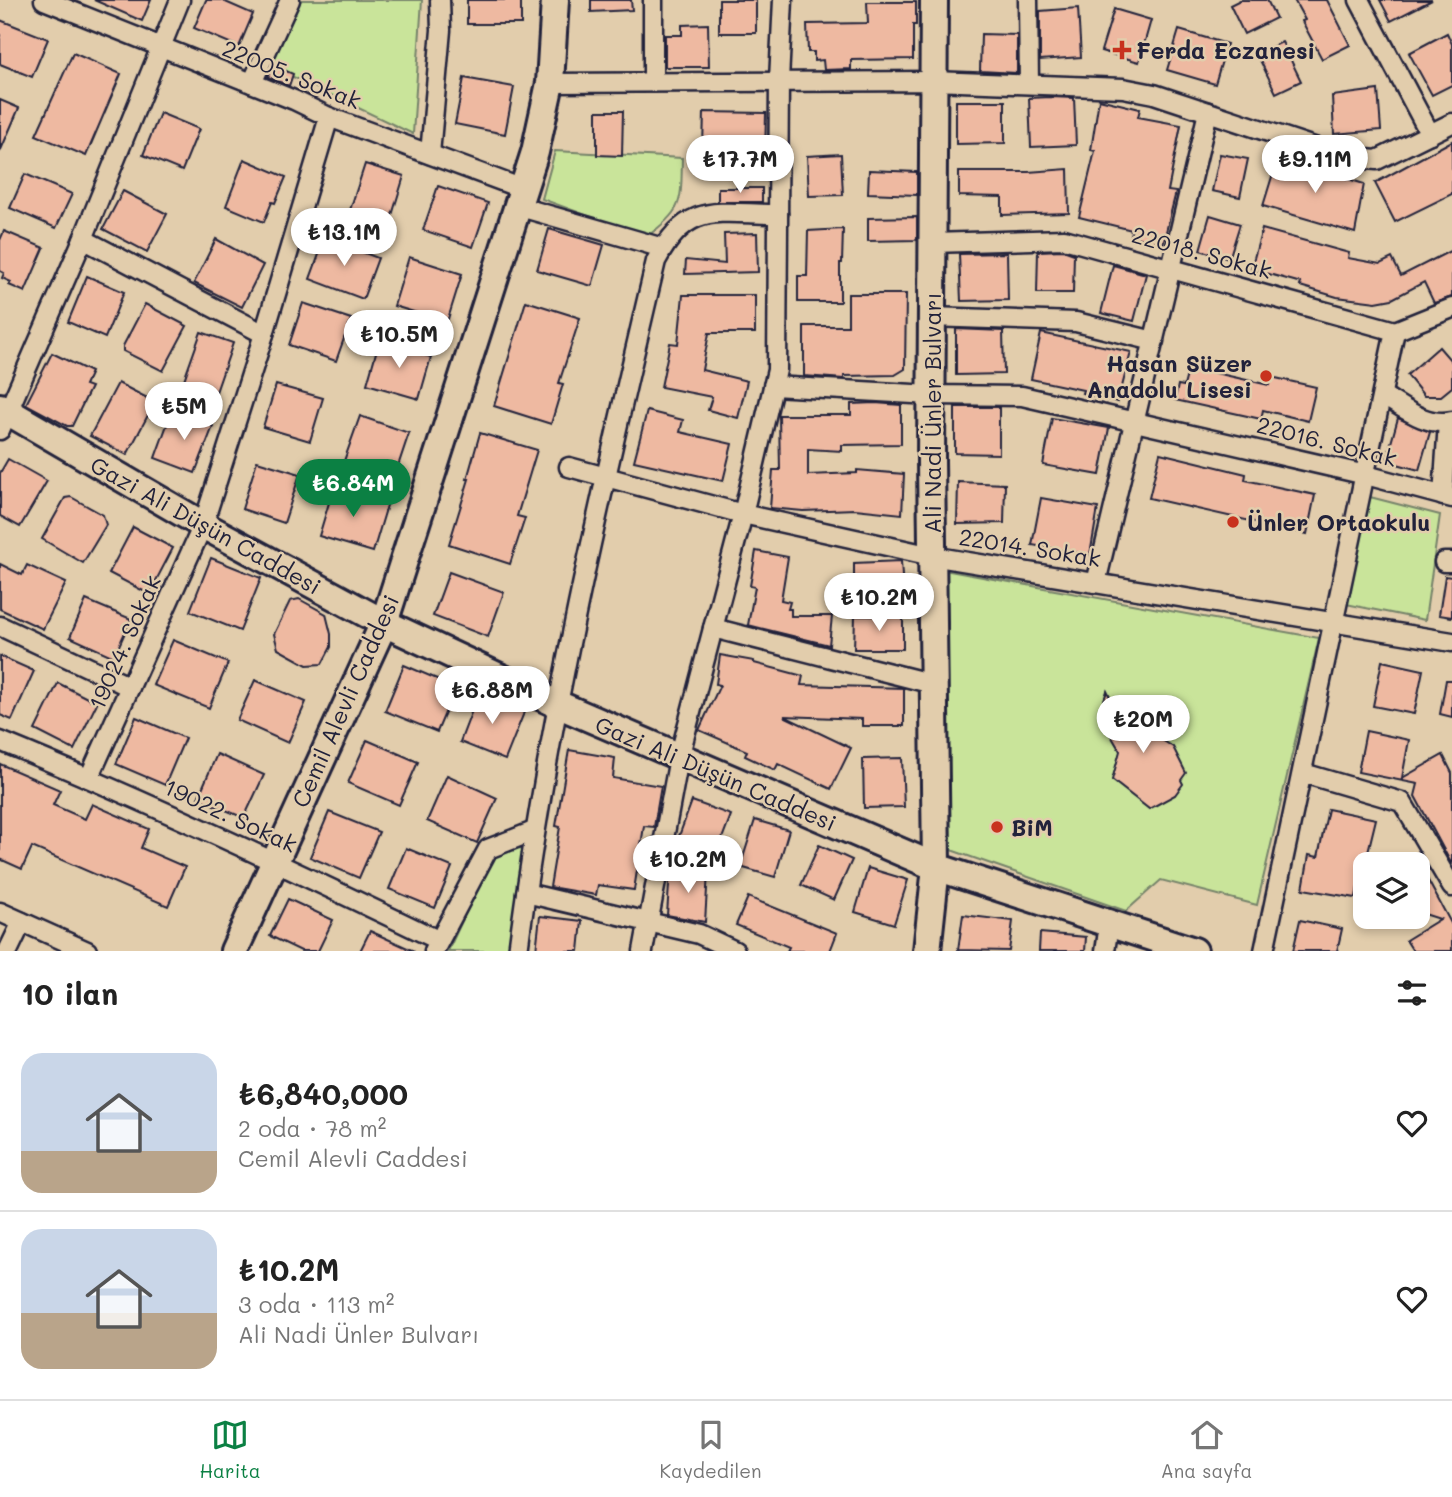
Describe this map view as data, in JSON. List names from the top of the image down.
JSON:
{
  "streets": {
    "street": [
      "22005. Sokak",
      "22018. Sokak",
      "Ali Nadi Ünler Bulvarı",
      "22016. Sokak",
      "Gazi Ali Düşün Caddesi",
      "22014. Sokak",
      "19024. Sokak",
      "Cemil Alevli Caddesi",
      "19022. Sokak"
    ]
  },
  "crossings": [
    ["22005. Sokak", "19024. Sokak"],
    ["22005. Sokak", "Cemil Alevli Caddesi"],
    ["22018. Sokak", "Ali Nadi Ünler Bulvarı"],
    ["Ali Nadi Ünler Bulvarı", "22016. Sokak"],
    ["Ali Nadi Ünler Bulvarı", "Gazi Ali Düşün Caddesi"],
    ["Ali Nadi Ünler Bulvarı", "22014. Sokak"],
    ["Gazi Ali Düşün Caddesi", "19024. Sokak"],
    ["Gazi Ali Düşün Caddesi", "Cemil Alevli Caddesi"],
    ["19024. Sokak", "19022. Sokak"],
    ["Cemil Alevli Caddesi", "19022. Sokak"]
  ],
  "places": {
    "health": ["Ferda Eczanesi"],
    "other": ["Hasan Süzer Anadolu Lisesi", "Ünler Ortaokulu", "BiM"]
  },
  "page": {
    "price": [
      "₺17.7M",
      "₺9.11M",
      "₺13.1M",
      "₺10.5M",
      "₺5M",
      "₺6.84M",
      "₺10.2M",
      "₺6.88M",
      "₺20M",
      "₺10.2M"
    ],
    "heading": "10 ilan",
    "list": [
      {
        "name": "₺6,840,000",
        "note": "2 oda · 78 m² · Cemil Alevli Caddesi"
      },
      {
        "name": "₺10.2M",
        "note": "3 oda · 113 m² · Ali Nadi Ünler Bulvarı"
      }
    ],
    "tabs": ["Harita", "Kaydedilen", "Ana sayfa"]
  }
}
